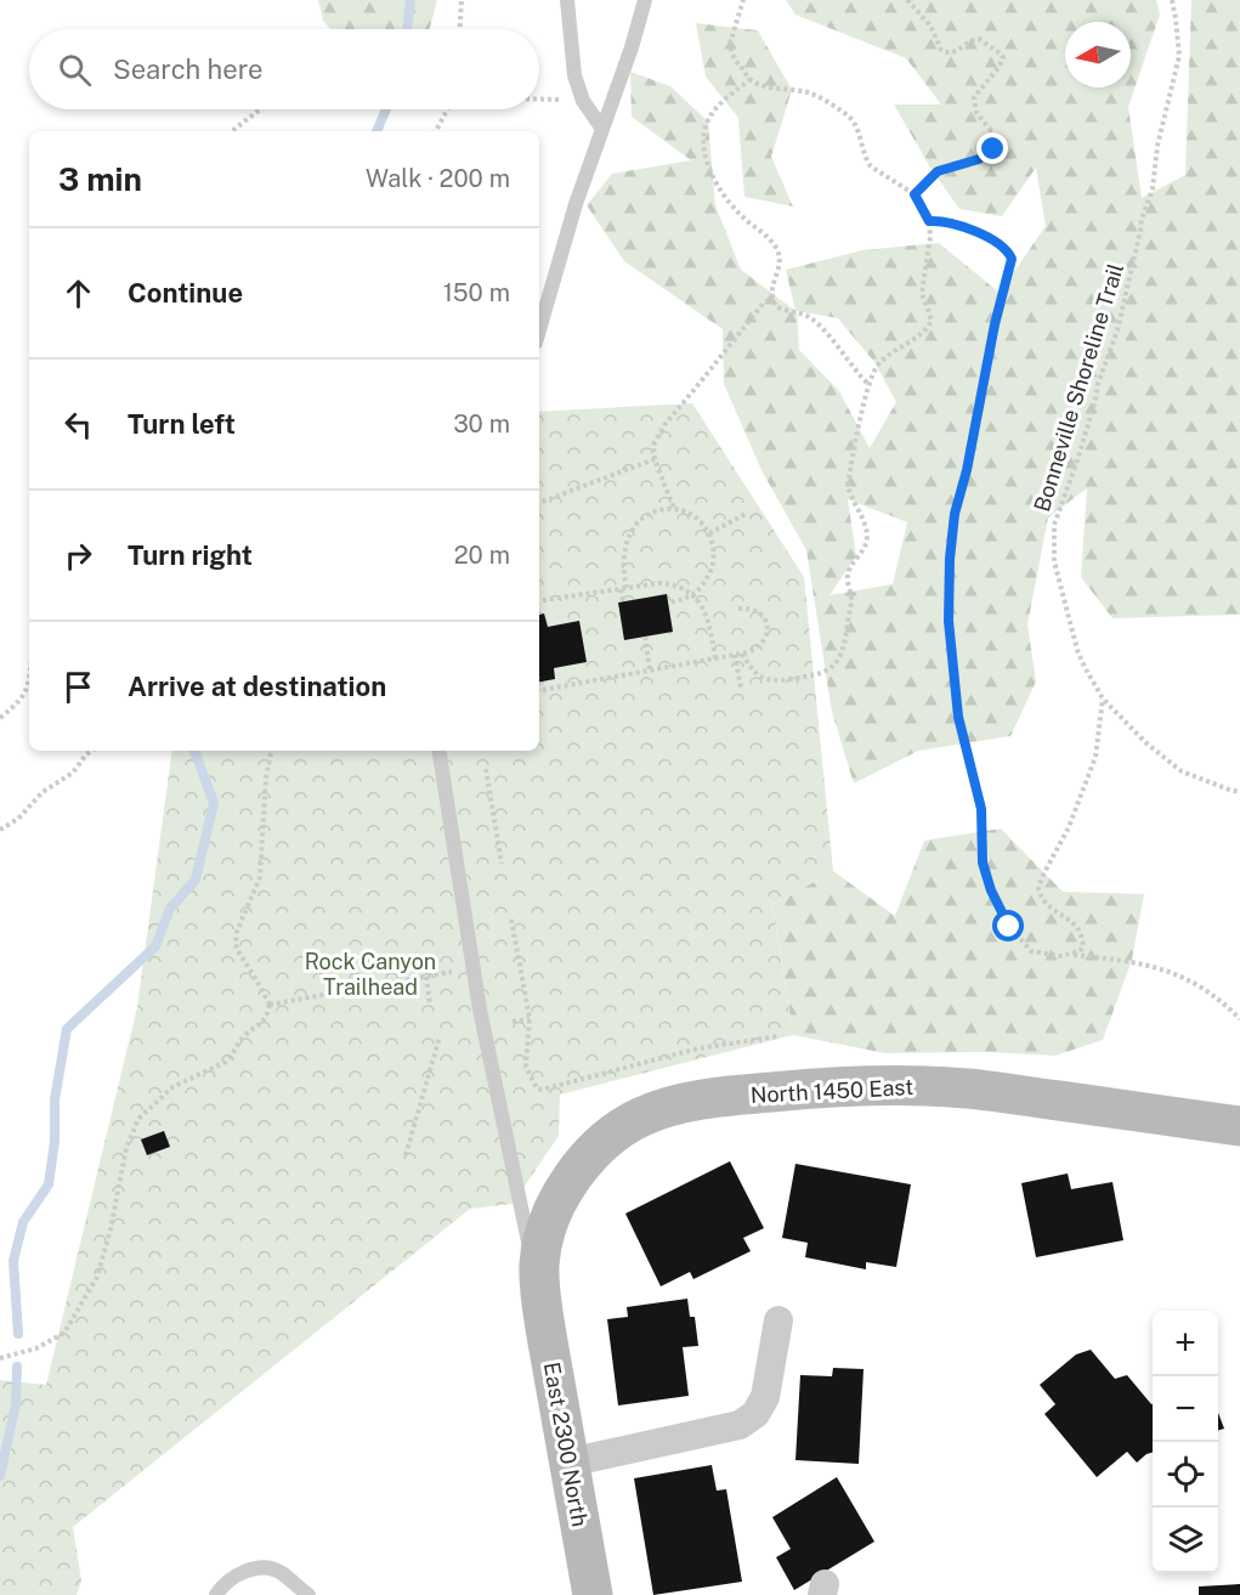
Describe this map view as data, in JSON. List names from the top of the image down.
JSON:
{
  "streets": {
    "street": ["North 1450 East", "East 2300 North"],
    "path": ["Bonneville Shoreline Trail"]
  },
  "crossings": [
    ["North 1450 East", "East 2300 North"]
  ],
  "parks": ["Rock Canyon Trailhead"],
  "north": "left",
  "page": {
    "search": "Search here",
    "heading": ["3 min", "Walk · 200 m"],
    "list": [
      ["Continue", "150 m"],
      ["Turn left", "30 m"],
      ["Turn right", "20 m"],
      "Arrive at destination"
    ],
    "map_buttons": ["+", "−"]
  }
}
